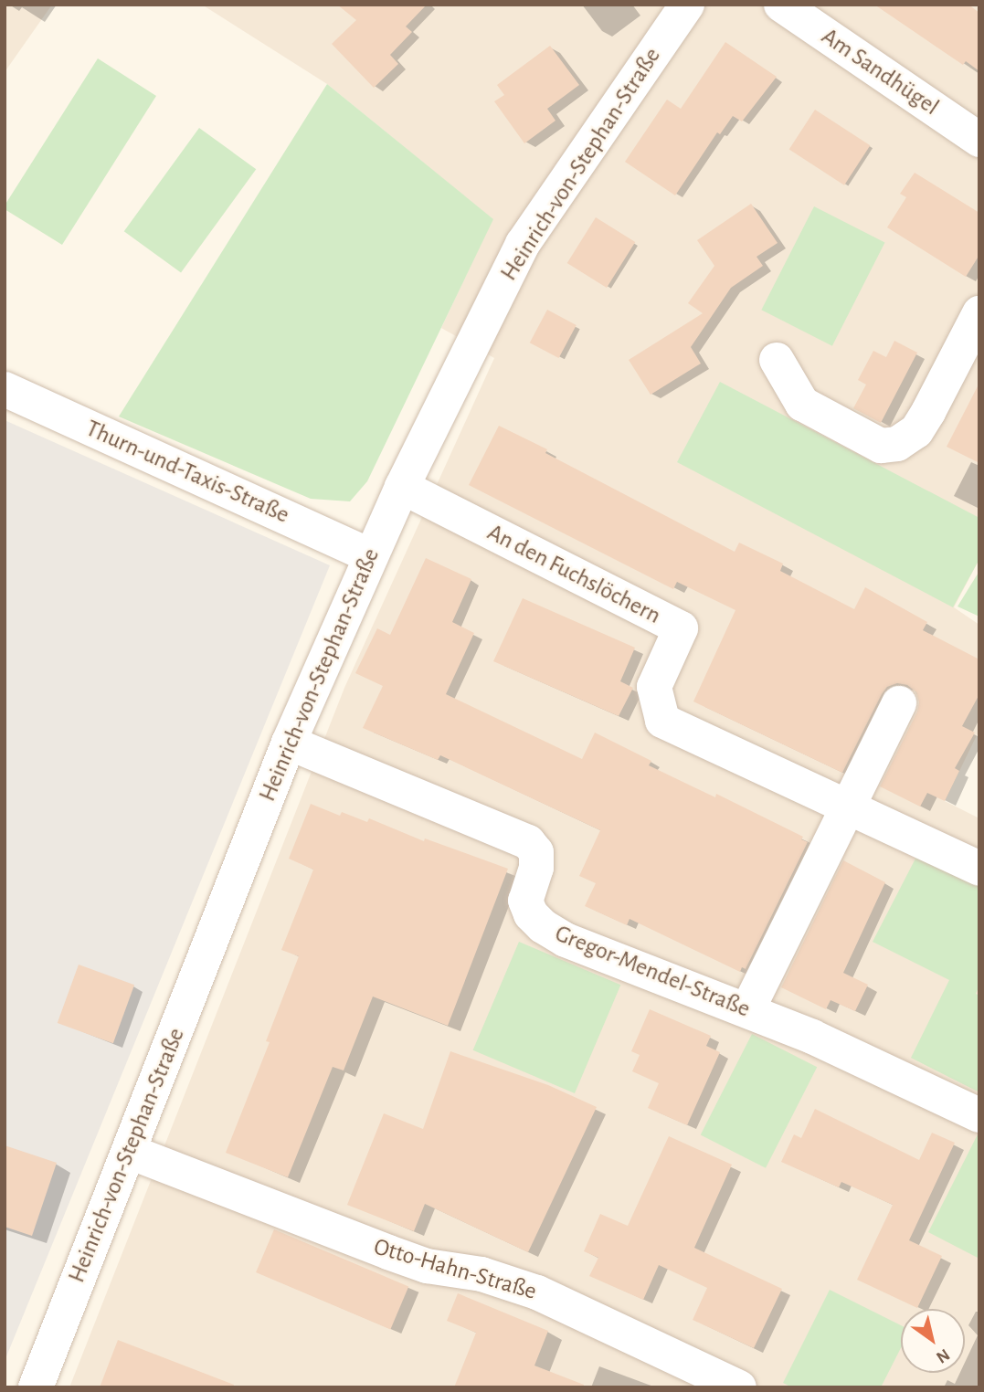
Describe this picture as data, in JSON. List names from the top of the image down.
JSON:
{
  "streets": {
    "street": [
      "Am Sandhügel",
      "Heinrich-von-Stephan-Straße",
      "Thurn-und-Taxis-Straße",
      "An den Fuchslöchern",
      "Gregor-Mendel-Straße",
      "Otto-Hahn-Straße"
    ]
  },
  "crossings": [
    ["Heinrich-von-Stephan-Straße", "Thurn-und-Taxis-Straße"],
    ["Heinrich-von-Stephan-Straße", "An den Fuchslöchern"],
    ["Heinrich-von-Stephan-Straße", "Gregor-Mendel-Straße"],
    ["Heinrich-von-Stephan-Straße", "Otto-Hahn-Straße"]
  ],
  "north": "bottom right"
}
